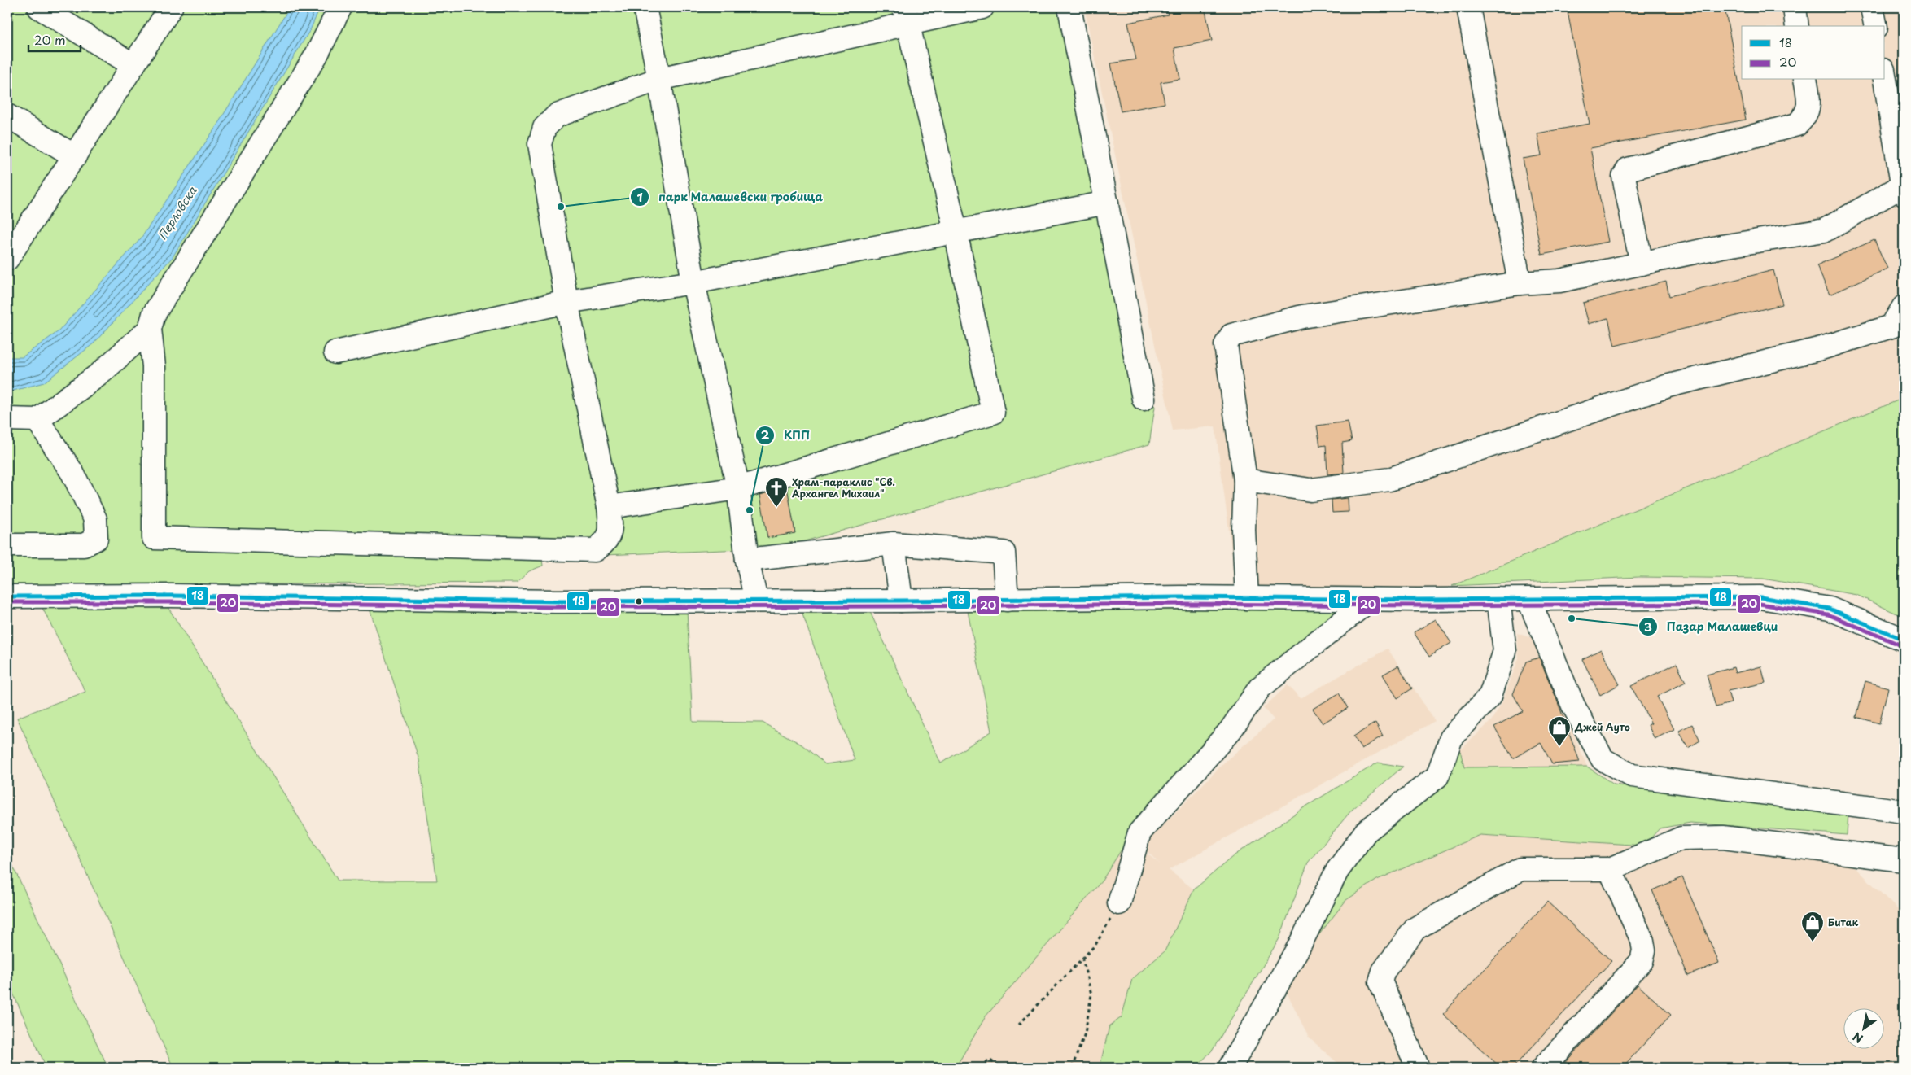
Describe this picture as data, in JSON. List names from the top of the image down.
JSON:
{
  "water": ["Перловска"],
  "places": {
    "other": ["парк Малашевски гробища", "КПП", "Пазар Малашевци"],
    "church": ["Храм-параклис \"Св. Архангел Михаил\""],
    "shop": ["Джей Ауто", "Битак"]
  },
  "lines": ["transit line 18", "transit line 20"],
  "legend": ["18", "20"],
  "scale_bar": "20 m",
  "north": "bottom left"
}
